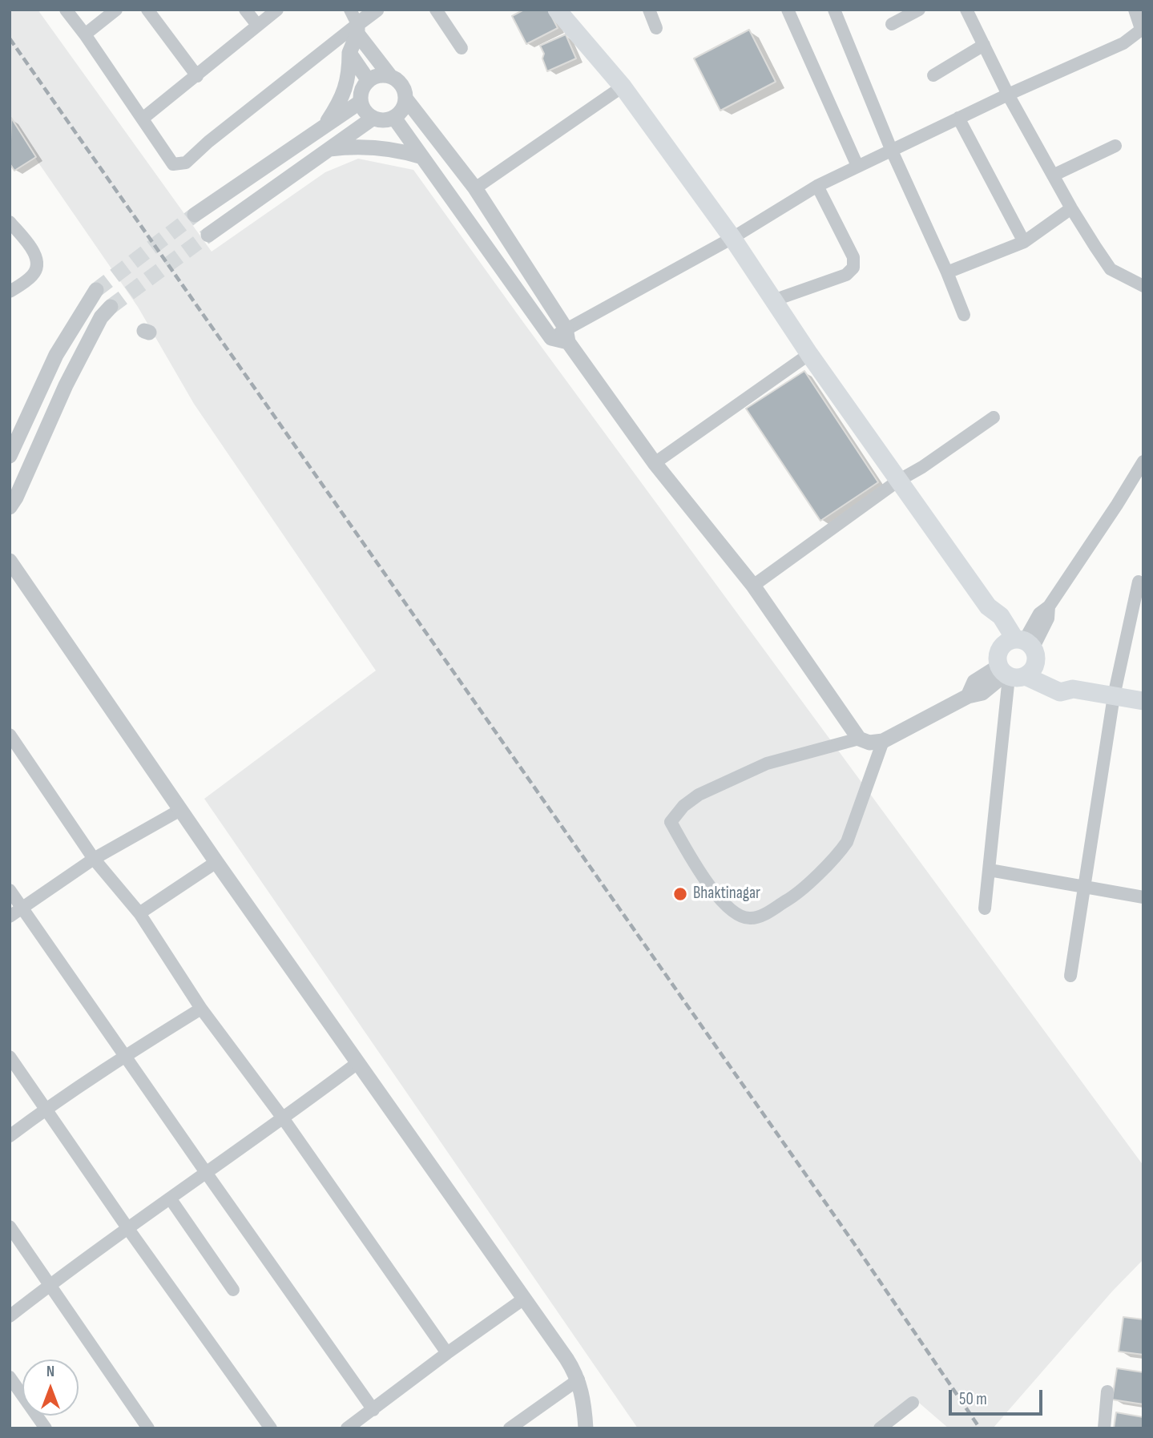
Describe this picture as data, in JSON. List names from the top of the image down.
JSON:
{
  "places": ["Bhaktinagar"],
  "scale_bar": "50 m",
  "north": "top"
}
